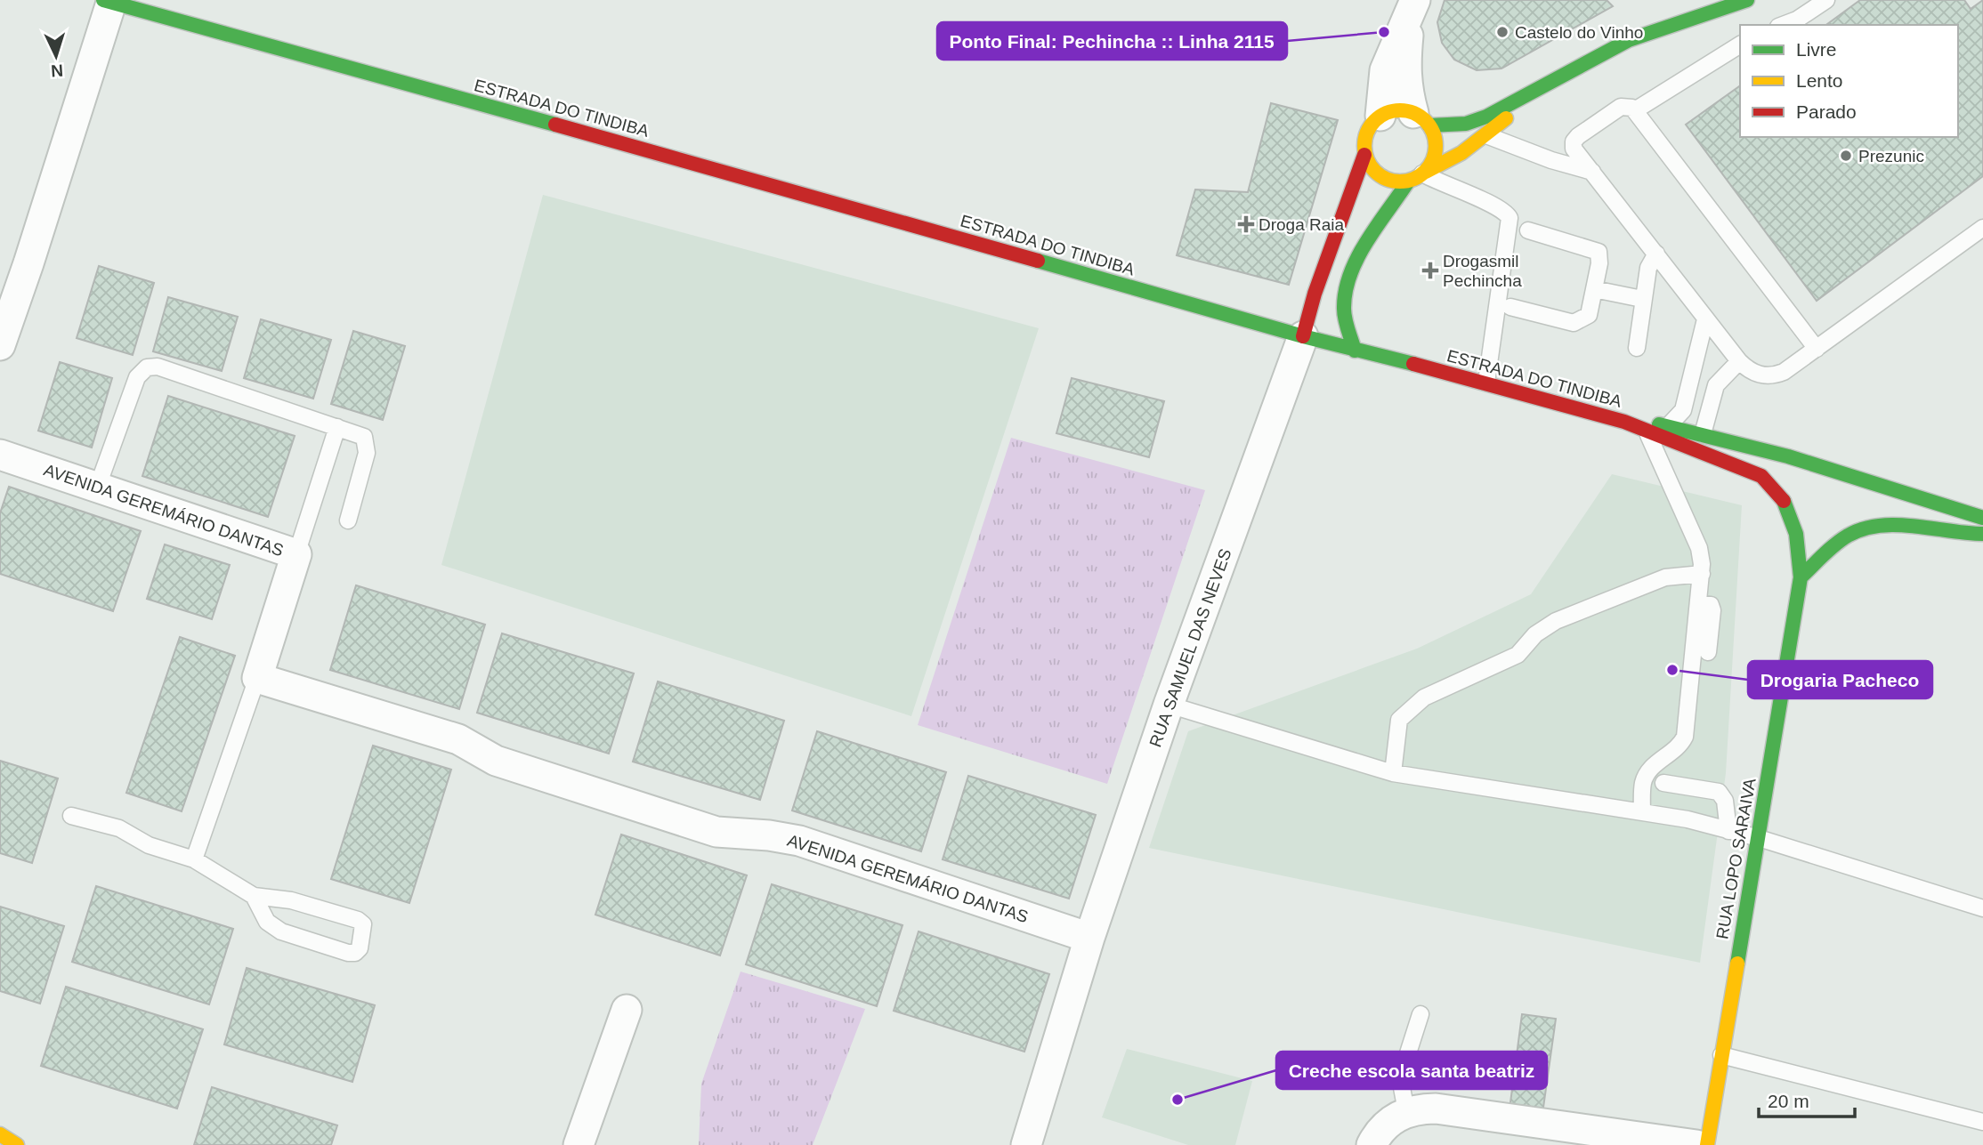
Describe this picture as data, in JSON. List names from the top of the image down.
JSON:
{
  "streets": {
    "main road": ["ESTRADA DO TINDIBA", "RUA SAMUEL DAS NEVES", "RUA LOPO SARAIVA"],
    "street": ["AVENIDA GEREMÁRIO DANTAS"]
  },
  "crossings": [
    ["ESTRADA DO TINDIBA", "RUA SAMUEL DAS NEVES"],
    ["ESTRADA DO TINDIBA", "RUA LOPO SARAIVA"],
    ["AVENIDA GEREMÁRIO DANTAS", "RUA SAMUEL DAS NEVES"]
  ],
  "places": {
    "other": [
      "Ponto Final: Pechincha :: Linha 2115",
      "Castelo do Vinho",
      "Prezunic",
      "Drogaria Pacheco",
      "Creche escola santa beatriz"
    ],
    "health": ["Droga Raia", "Drogasmil Pechincha"]
  },
  "legend": ["Livre", "Lento", "Parado"],
  "scale_bar": "20 m",
  "north": "bottom"
}
